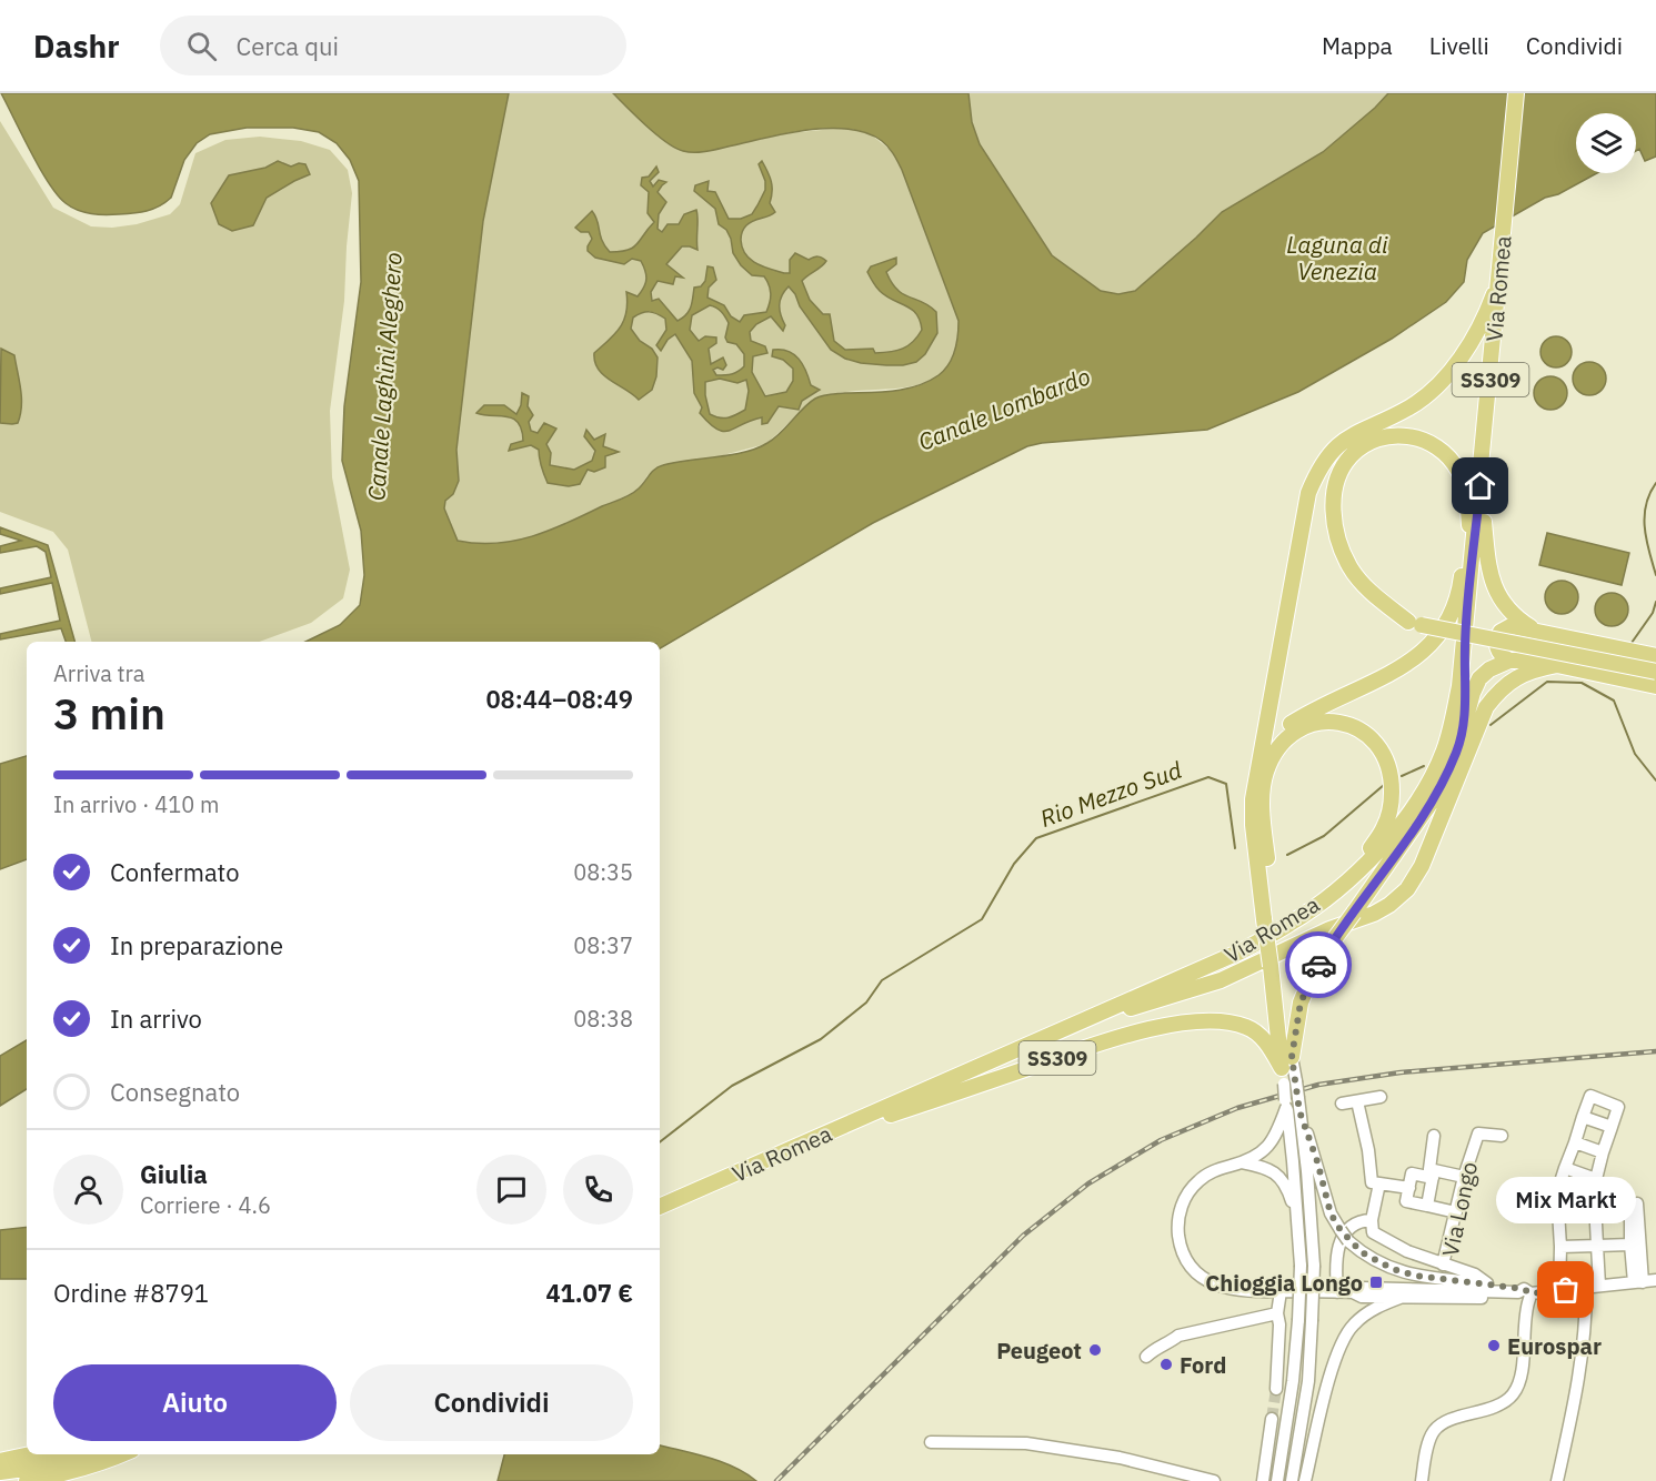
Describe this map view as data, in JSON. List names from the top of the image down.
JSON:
{
  "streets": {
    "main road": ["Via Romea", "SS309"],
    "street": ["Via Longo"]
  },
  "crossings": [
    ["Via Romea", "SS309"]
  ],
  "water": [
    "Laguna di Venezia",
    "Canale Laghini Aleghero",
    "Canale Lombardo",
    "Rio Mezzo Sud"
  ],
  "places": {
    "transit": ["Chioggia Longo"],
    "other": [
      "Mix Markt",
      "Eurospar",
      "Peugeot",
      "Ford"
    ]
  },
  "page": {
    "header": "Dashr",
    "search": "Cerca qui",
    "nav": ["Mappa", "Livelli", "Condividi"],
    "heading": ["3 min", "Arriva tra", "08:44–08:49"],
    "panel": [
      "Giulia",
      "Corriere · 4.6",
      "Ordine #8791",
      "41.07 €"
    ],
    "bar": "In arrivo · 410 m",
    "list": [
      ["Confermato", "08:35"],
      ["In preparazione", "08:37"],
      ["In arrivo", "08:38"],
      "Consegnato"
    ],
    "bubble": "Mix Markt",
    "buttons": ["Aiuto", "Condividi"]
  }
}
